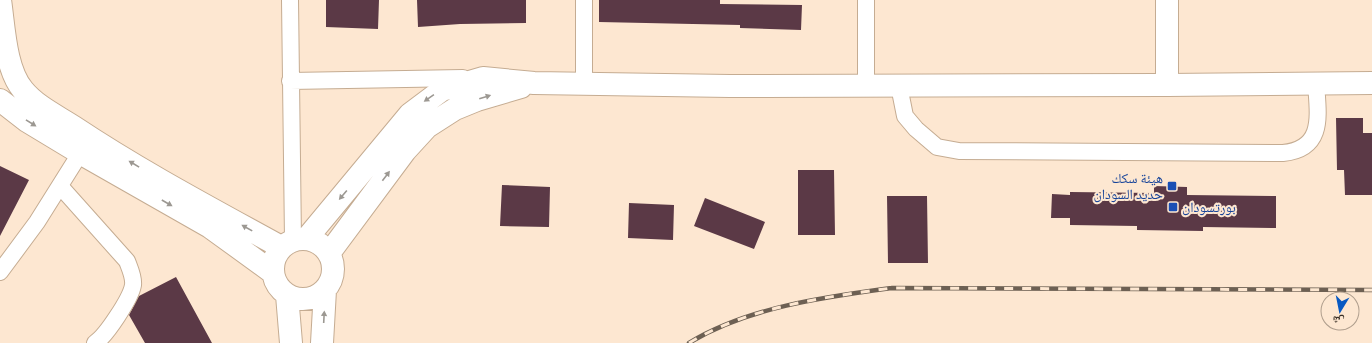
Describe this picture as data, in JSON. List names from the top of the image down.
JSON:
{
  "places": {
    "transit": ["هيئة سكك حديد السودان", "بورتسودان"]
  },
  "north": "bottom"
}
